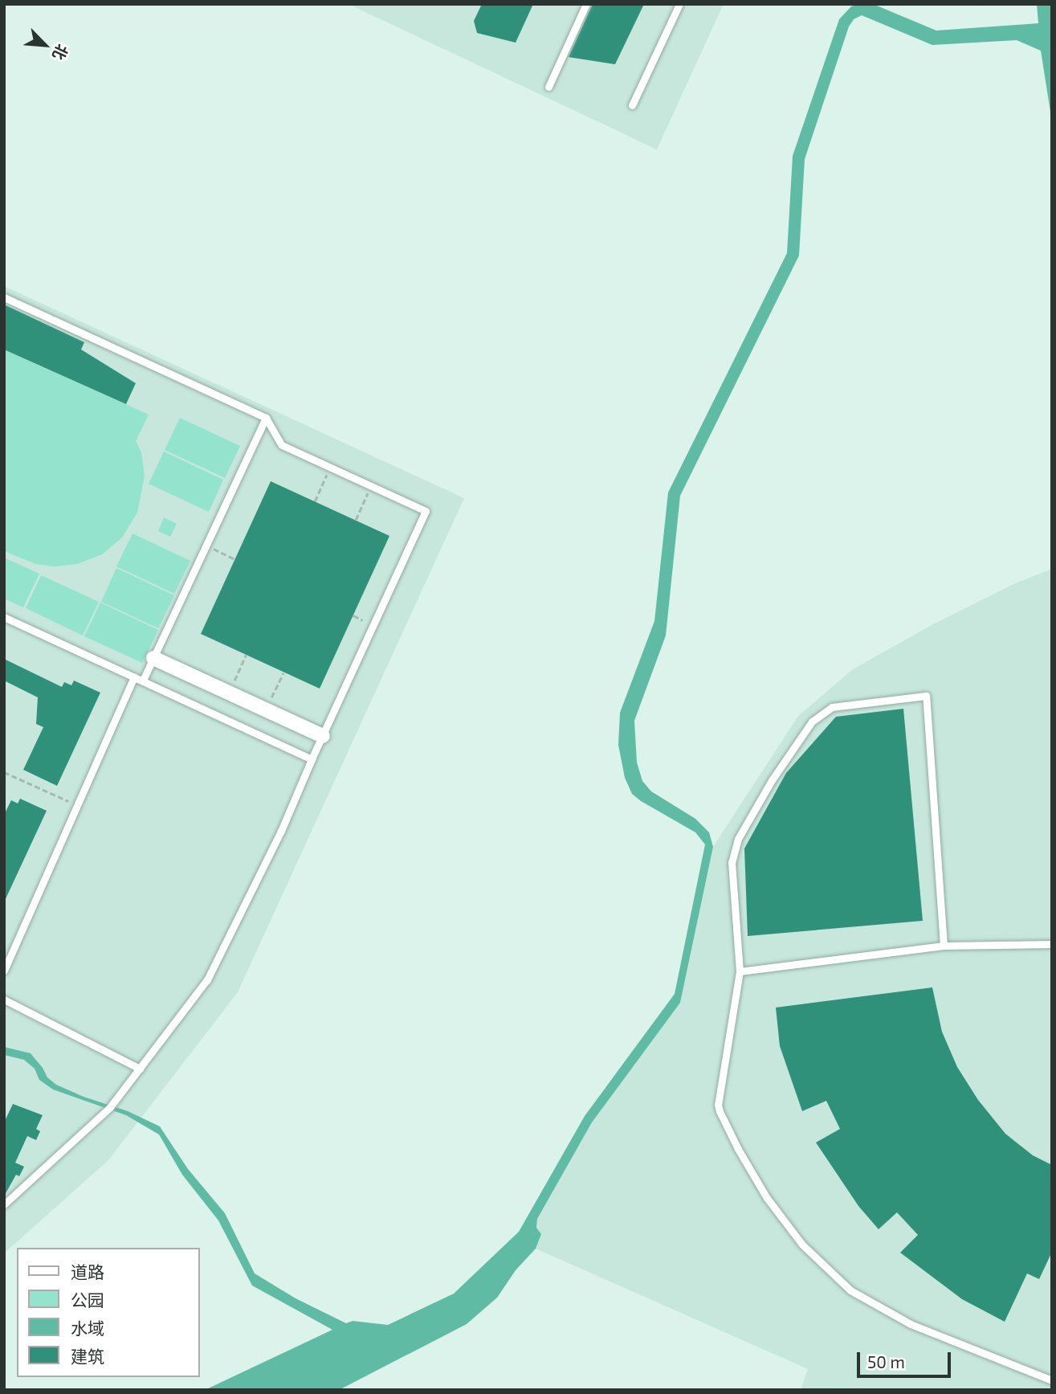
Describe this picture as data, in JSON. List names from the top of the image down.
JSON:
{
  "legend": [
    "道路",
    "公园",
    "水域",
    "建筑"
  ],
  "scale_bar": "50 m",
  "north": "bottom right"
}
